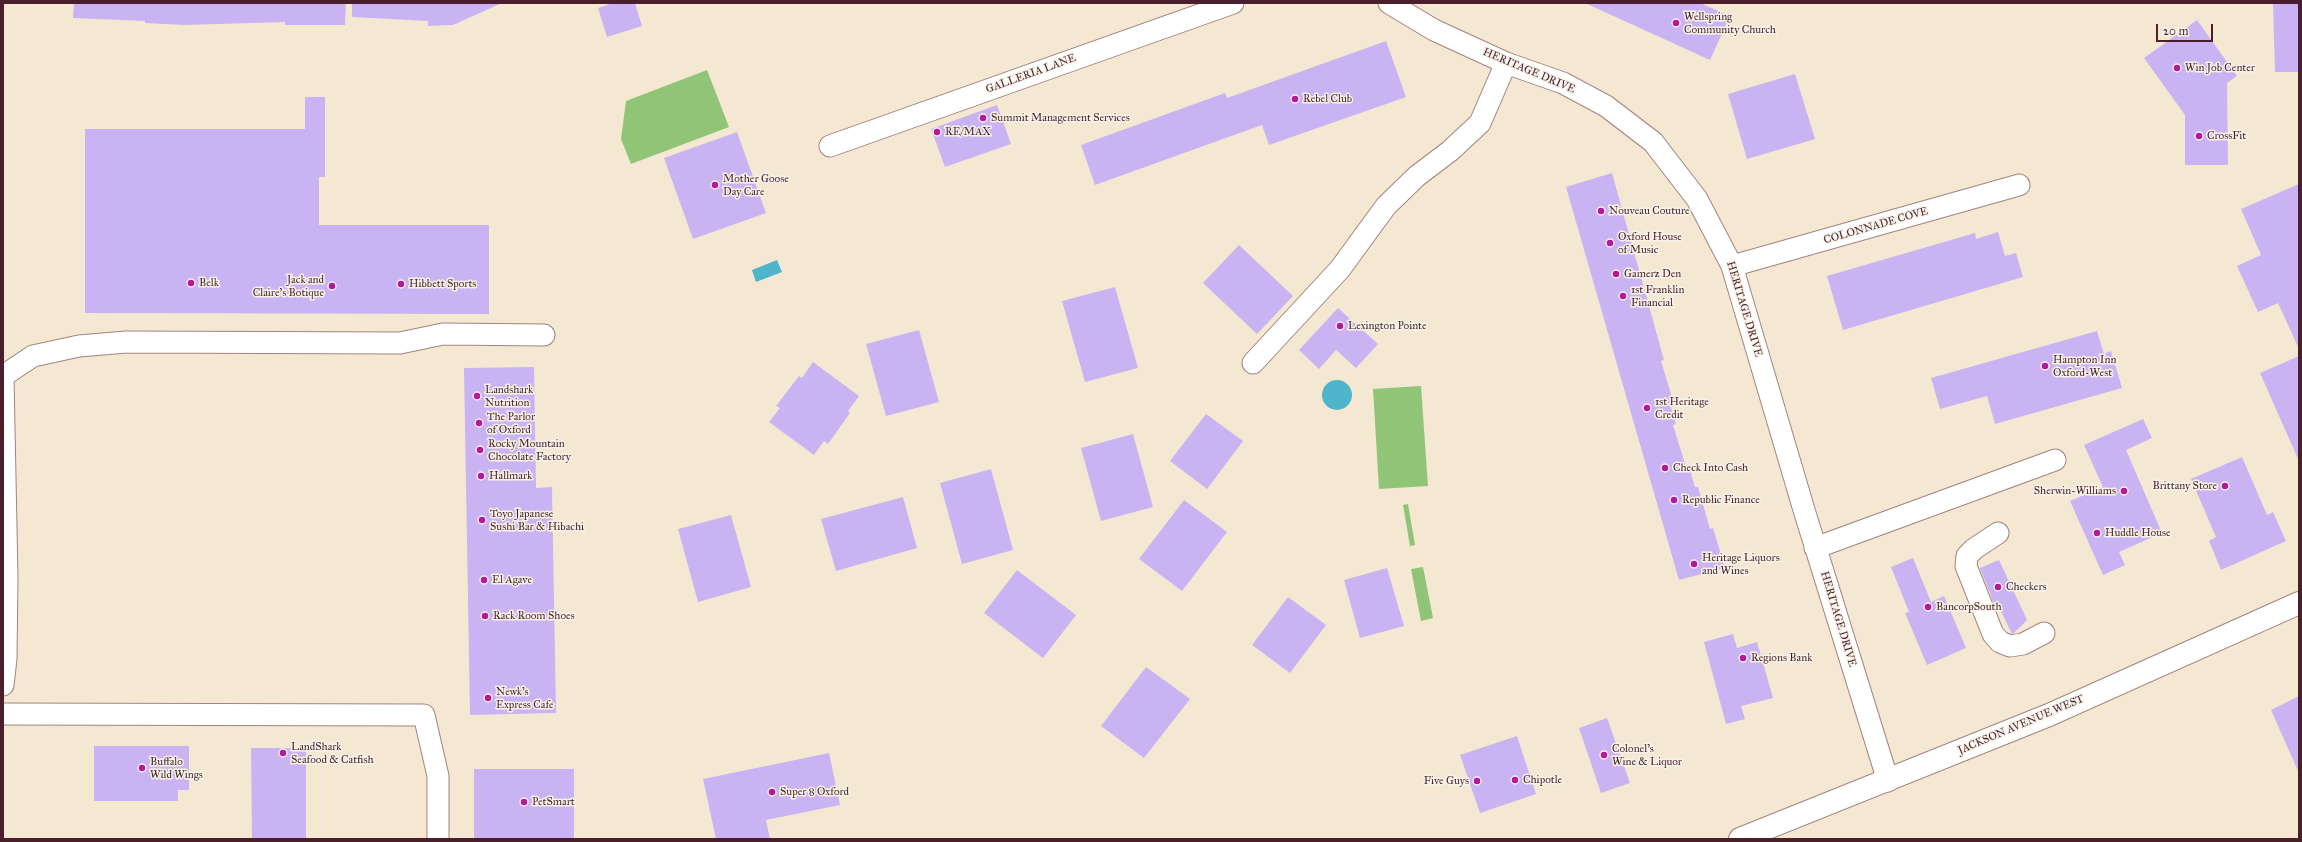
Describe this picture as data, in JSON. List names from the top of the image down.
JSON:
{
  "streets": {
    "main road": ["JACKSON AVENUE WEST"],
    "street": ["HERITAGE DRIVE", "GALLERIA LANE", "COLONNADE COVE"]
  },
  "crossings": [
    ["HERITAGE DRIVE", "COLONNADE COVE"],
    ["HERITAGE DRIVE", "JACKSON AVENUE WEST"]
  ],
  "places": [
    "Wellspring Community Church",
    "Win Job Center",
    "Rebel Club",
    "Summit Management Services",
    "RE/MAX",
    "CrossFit",
    "Mother Goose Day Care",
    "Nouveau Couture",
    "Oxford House of Music",
    "Gamerz Den",
    "Belk",
    "Hibbett Sports",
    "Jack and Claire's Botique",
    "1st Franklin Financial",
    "Lexington Pointe",
    "Hampton Inn Oxford-West",
    "Landshark Nutrition",
    "1st Heritage Credit",
    "The Parlor of Oxford",
    "Rocky Mountain Chocolate Factory",
    "Check Into Cash",
    "Hallmark",
    "Brittany Store",
    "Sherwin-Williams",
    "Republic Finance",
    "Toyo Japanese Sushi Bar & Hibachi",
    "Huddle House",
    "Heritage Liquors and Wines",
    "El Agave",
    "Checkers",
    "BancorpSouth",
    "Rack Room Shoes",
    "Regions Bank",
    "Newk's Express Cafe",
    "LandShark Seafood & Catfish",
    "Colonel's Wine & Liquor",
    "Buffalo Wild Wings",
    "Chipotle",
    "Five Guys",
    "Super 8 Oxford",
    "PetSmart"
  ],
  "scale_bar": "20 m"
}
